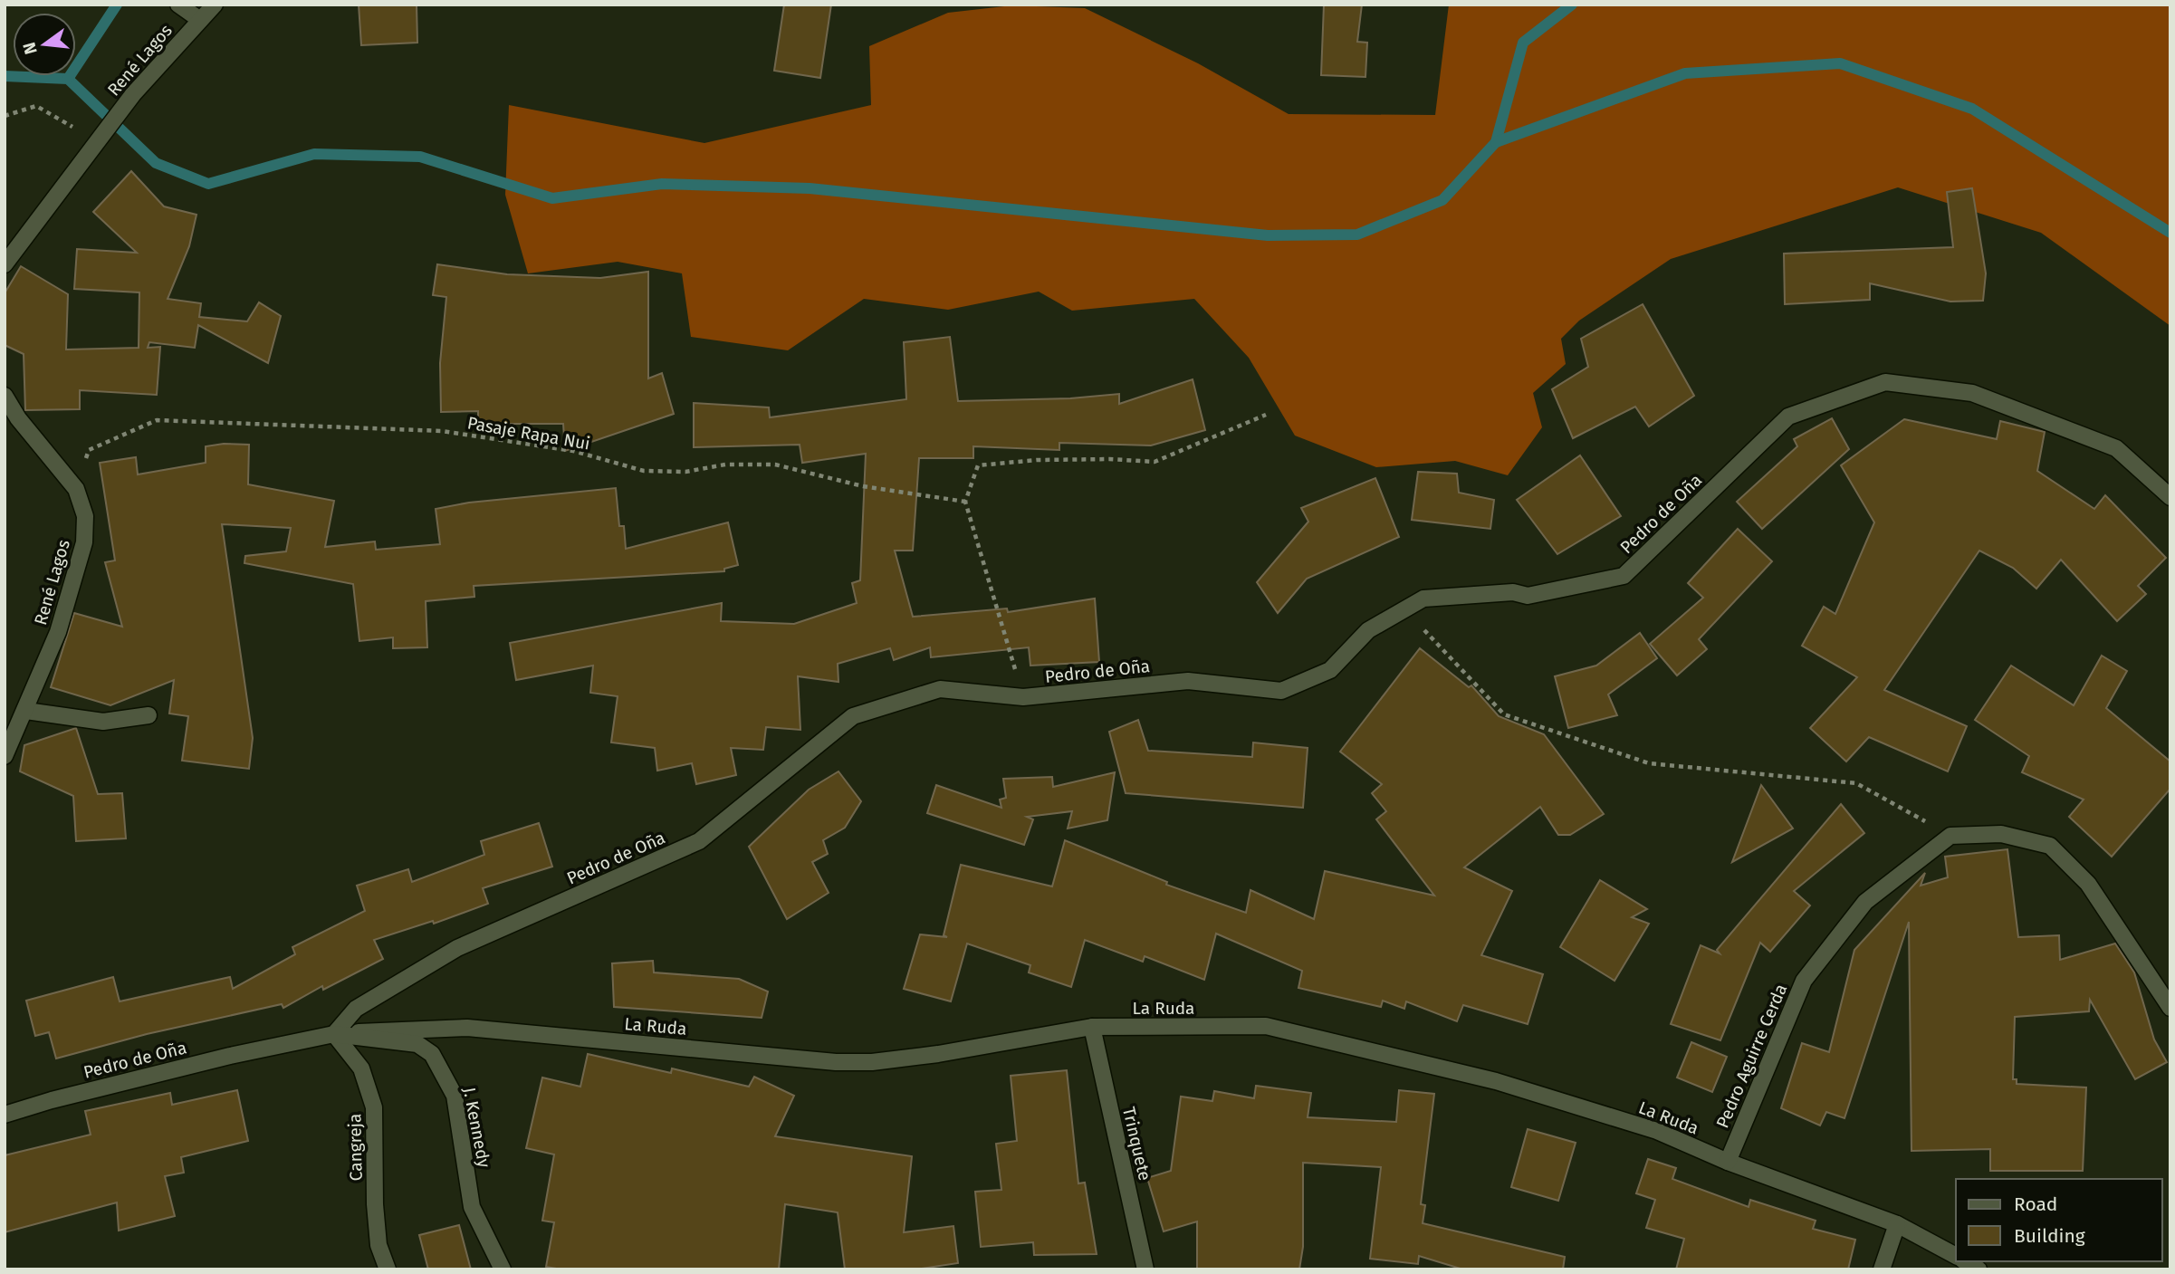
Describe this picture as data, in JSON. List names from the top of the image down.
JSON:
{
  "streets": {
    "street": [
      "René Lagos",
      "Pedro de Oña",
      "La Ruda",
      "Pedro Aguirre Cerda",
      "J. Kennedy",
      "Trinquete",
      "Cangreja"
    ],
    "path": ["Pasaje Rapa Nui"]
  },
  "crossings": [
    ["Pedro de Oña", "La Ruda"],
    ["Pedro de Oña", "J. Kennedy"],
    ["Pedro de Oña", "Cangreja"],
    ["La Ruda", "Pedro Aguirre Cerda"],
    ["La Ruda", "J. Kennedy"],
    ["La Ruda", "Trinquete"],
    ["La Ruda", "Cangreja"],
    ["J. Kennedy", "Cangreja"]
  ],
  "legend": ["Road", "Building"],
  "north": "left"
}
